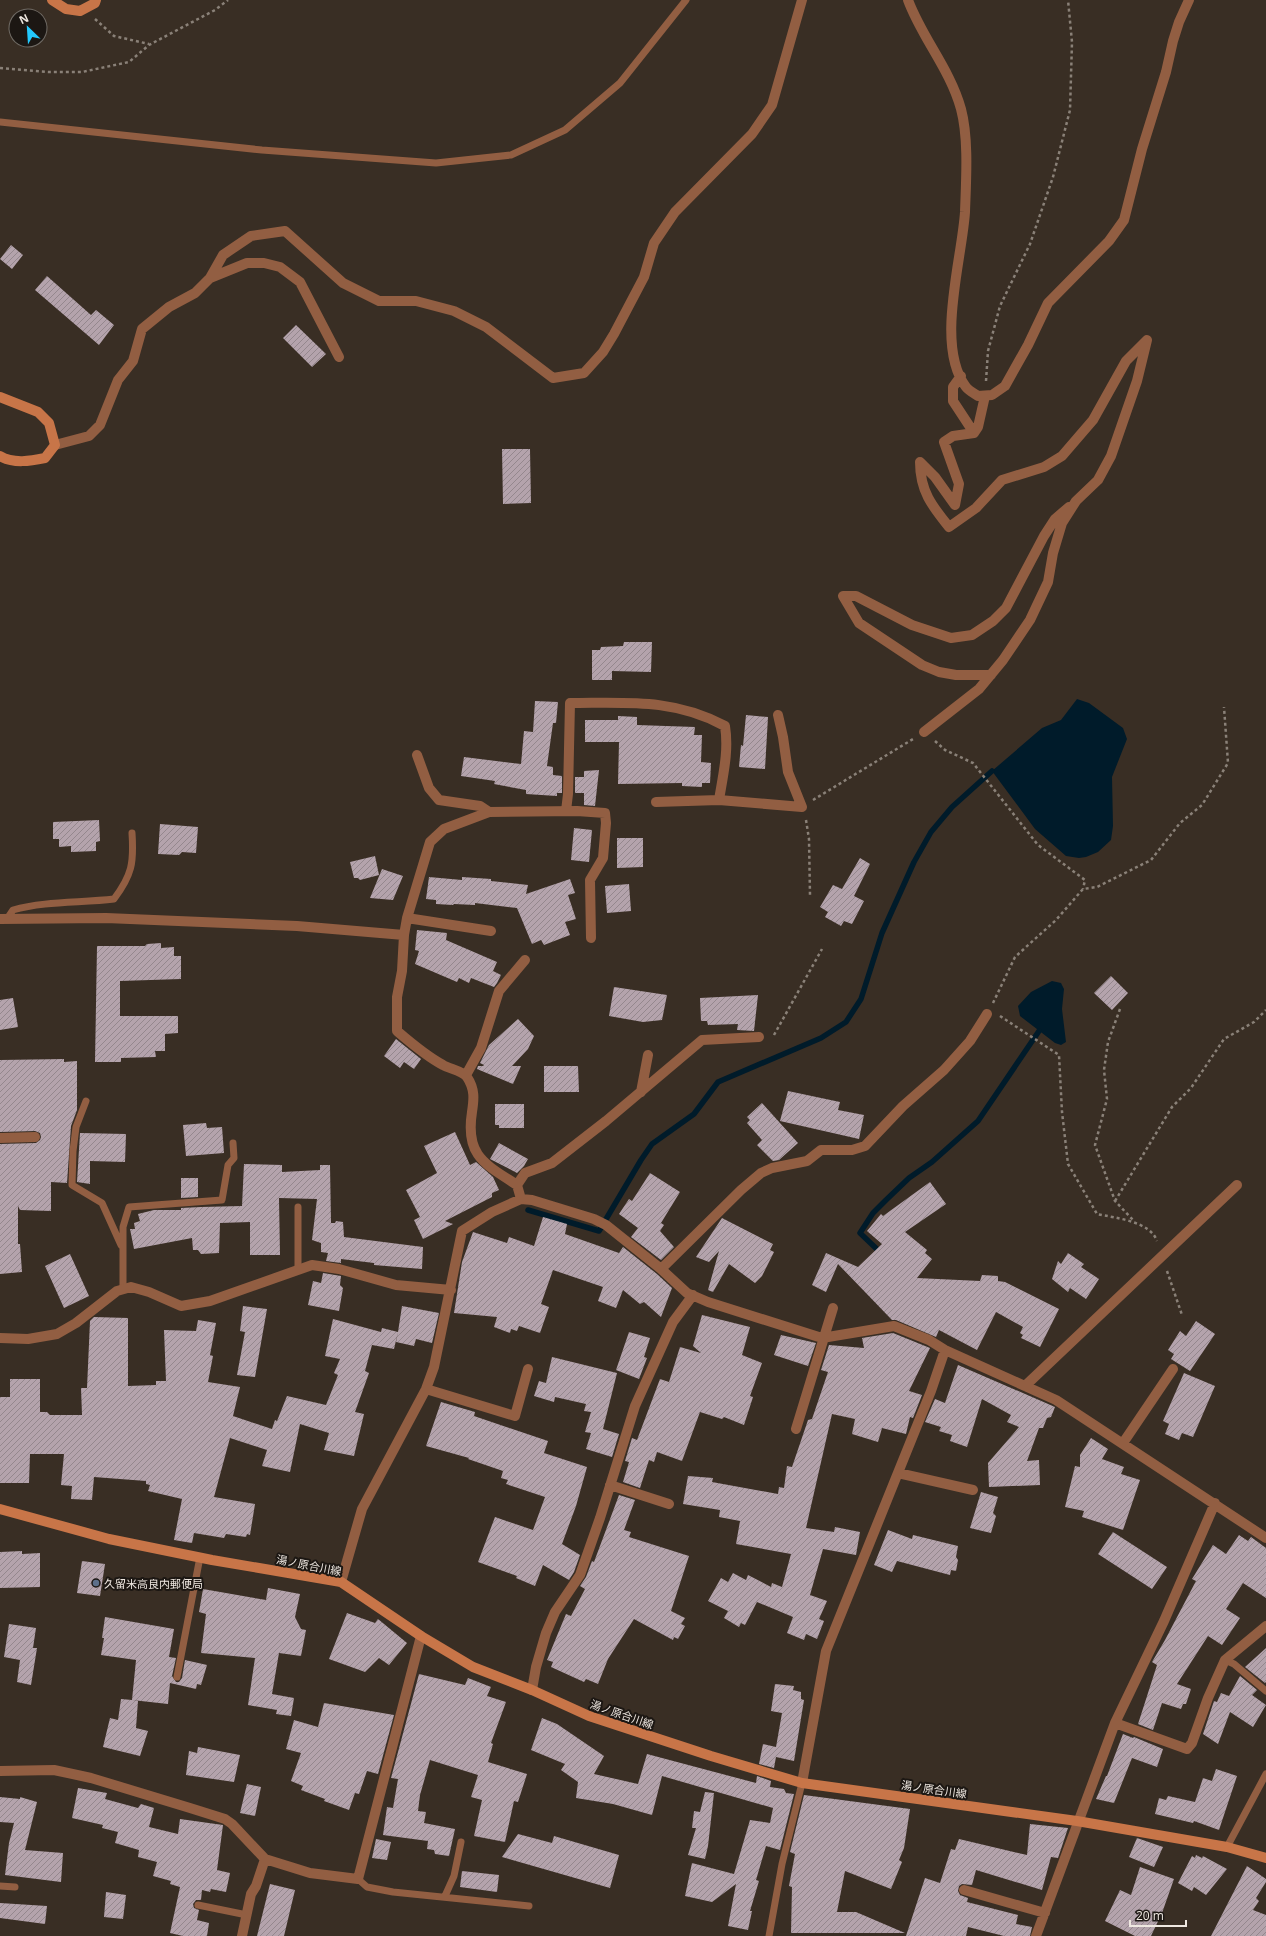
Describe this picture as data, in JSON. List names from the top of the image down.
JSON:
{
  "streets": {
    "main road": ["湯ノ原合川線"]
  },
  "places": ["久留米高良内郵便局"],
  "scale_bar": "20 m",
  "north": "top left"
}
